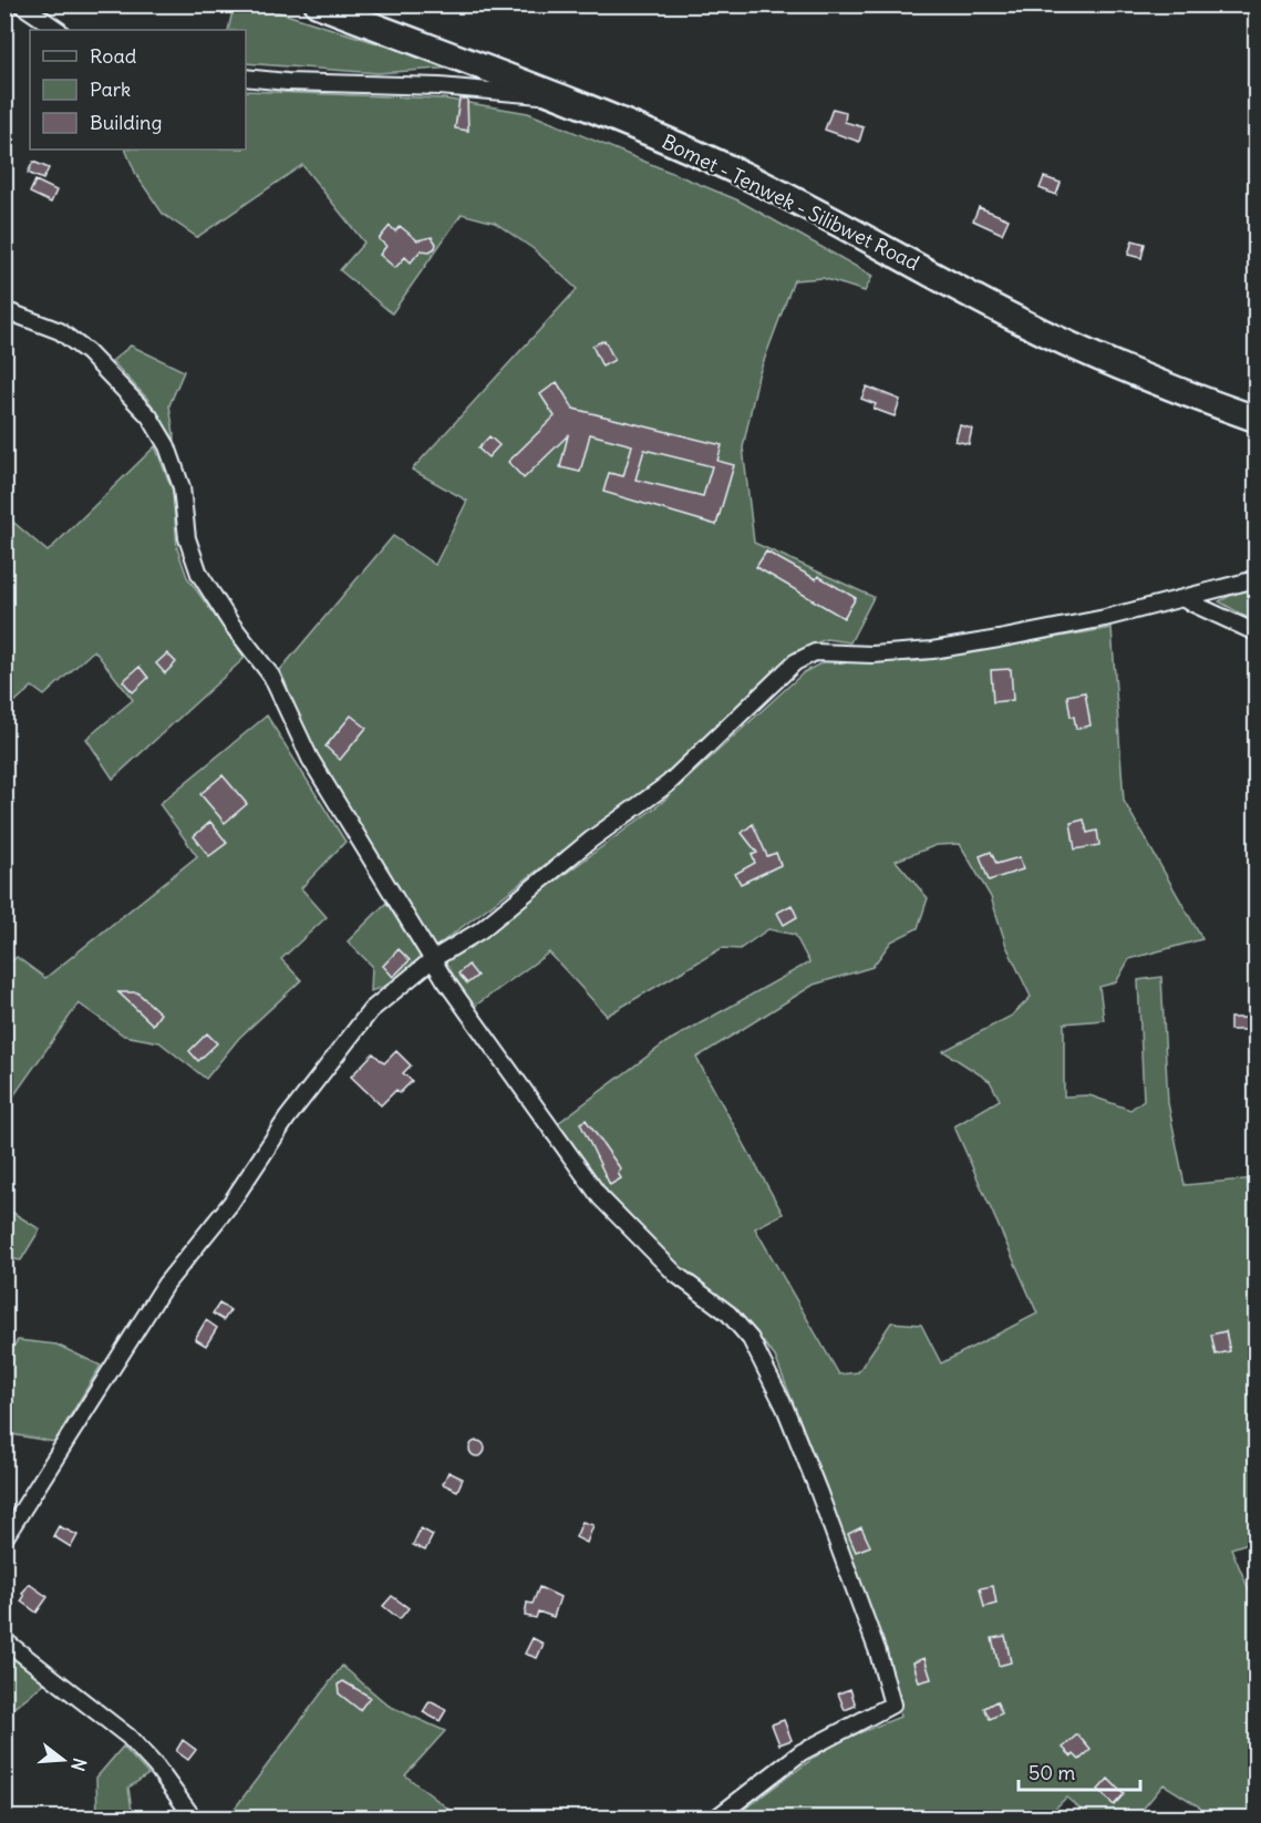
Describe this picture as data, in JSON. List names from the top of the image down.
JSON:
{
  "streets": {
    "main road": ["Bomet - Tenwek - Silibwet Road"]
  },
  "legend": ["Road", "Park", "Building"],
  "scale_bar": "50 m",
  "north": "right"
}
